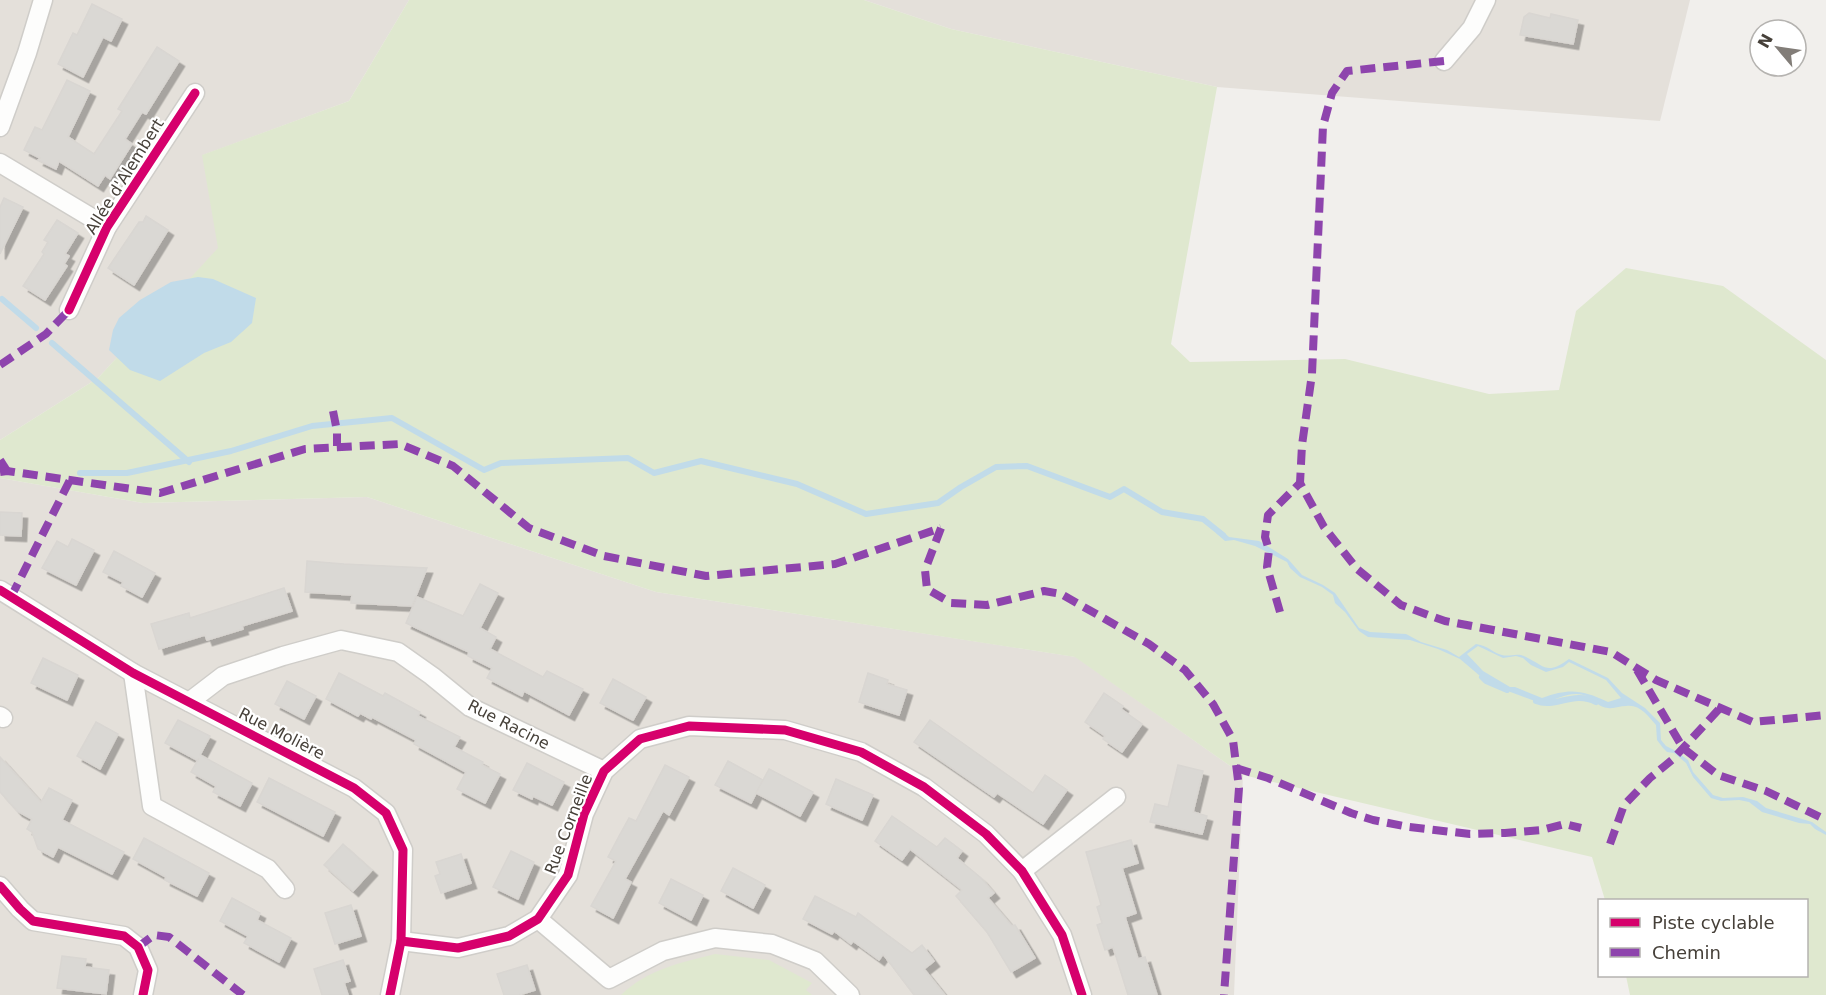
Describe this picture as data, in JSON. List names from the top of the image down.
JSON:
{
  "streets": {
    "street": [
      "Allée d'Alembert",
      "Rue Racine",
      "Rue Molière",
      "Rue Corneille"
    ]
  },
  "crossings": [
    ["Rue Racine", "Rue Molière"],
    ["Rue Racine", "Rue Corneille"],
    ["Rue Molière", "Rue Corneille"]
  ],
  "legend": ["Piste cyclable", "Chemin"],
  "north": "top left"
}
